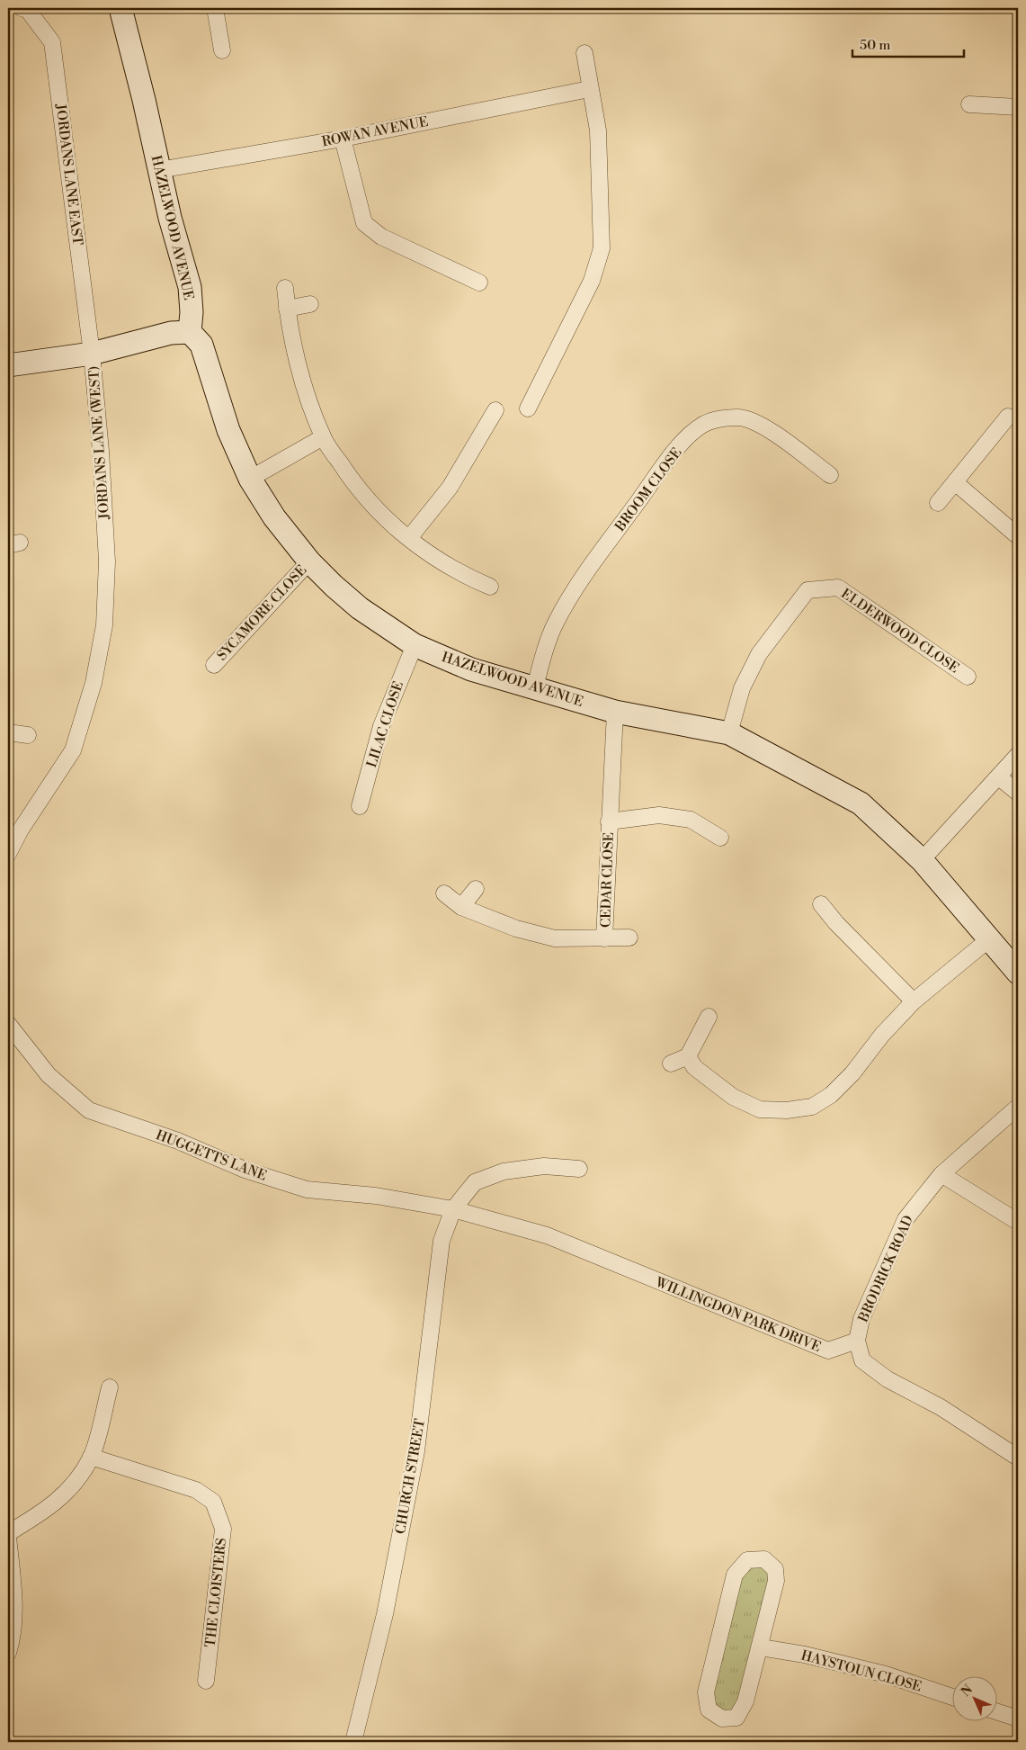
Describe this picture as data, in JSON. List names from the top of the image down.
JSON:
{
  "streets": {
    "street": [
      "ROWAN AVENUE",
      "JORDANS LANE EAST",
      "HAZELWOOD AVENUE",
      "JORDANS LANE (WEST)",
      "BROOM CLOSE",
      "SYCAMORE CLOSE",
      "ELDERWOOD CLOSE",
      "LILAC CLOSE",
      "CEDAR CLOSE",
      "HUGGETTS LANE",
      "BRODRICK ROAD",
      "WILLINGDON PARK DRIVE",
      "CHURCH STREET",
      "THE CLOISTERS",
      "HAYSTOUN CLOSE"
    ]
  },
  "crossings": [
    ["ROWAN AVENUE", "HAZELWOOD AVENUE"],
    ["JORDANS LANE EAST", "JORDANS LANE (WEST)"],
    ["HAZELWOOD AVENUE", "BROOM CLOSE"],
    ["HAZELWOOD AVENUE", "SYCAMORE CLOSE"],
    ["HAZELWOOD AVENUE", "ELDERWOOD CLOSE"],
    ["HAZELWOOD AVENUE", "LILAC CLOSE"],
    ["HAZELWOOD AVENUE", "CEDAR CLOSE"],
    ["HUGGETTS LANE", "WILLINGDON PARK DRIVE"],
    ["HUGGETTS LANE", "CHURCH STREET"],
    ["BRODRICK ROAD", "WILLINGDON PARK DRIVE"],
    ["WILLINGDON PARK DRIVE", "CHURCH STREET"]
  ],
  "scale_bar": "50 m",
  "north": "top left"
}
